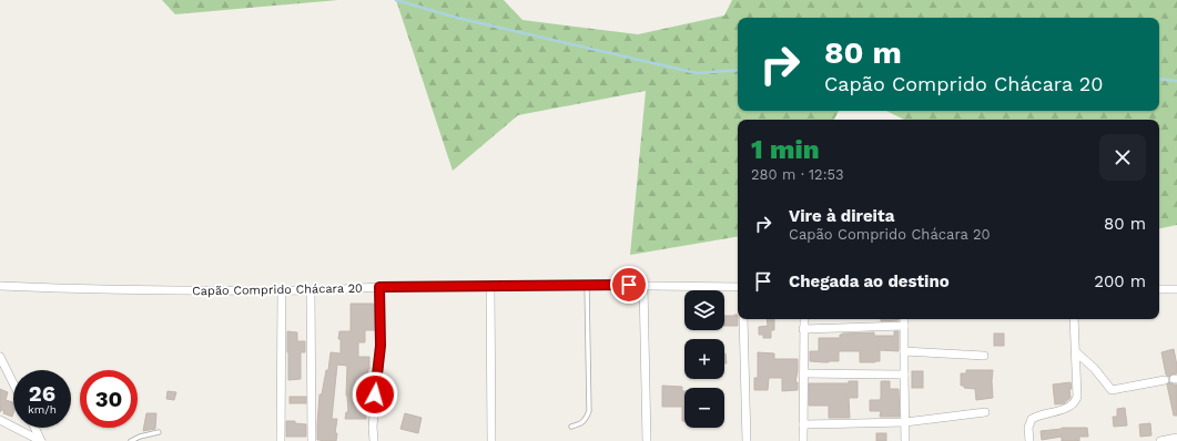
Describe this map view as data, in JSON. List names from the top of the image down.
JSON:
{
  "streets": {
    "street": ["Capão Comprido Chácara 20"]
  },
  "page": {
    "turn": ["80 m", "Capão Comprido Chácara 20"],
    "heading": ["1 min", "280 m · 12:53"],
    "list": [
      {
        "name": "Vire à direita",
        "note": "Capão Comprido Chácara 20",
        "value": "80 m"
      },
      {
        "name": "Chegada ao destino",
        "value": "200 m"
      }
    ],
    "map_buttons": ["+", "−"],
    "speed": "26 km/h",
    "limit": "30"
  }
}
